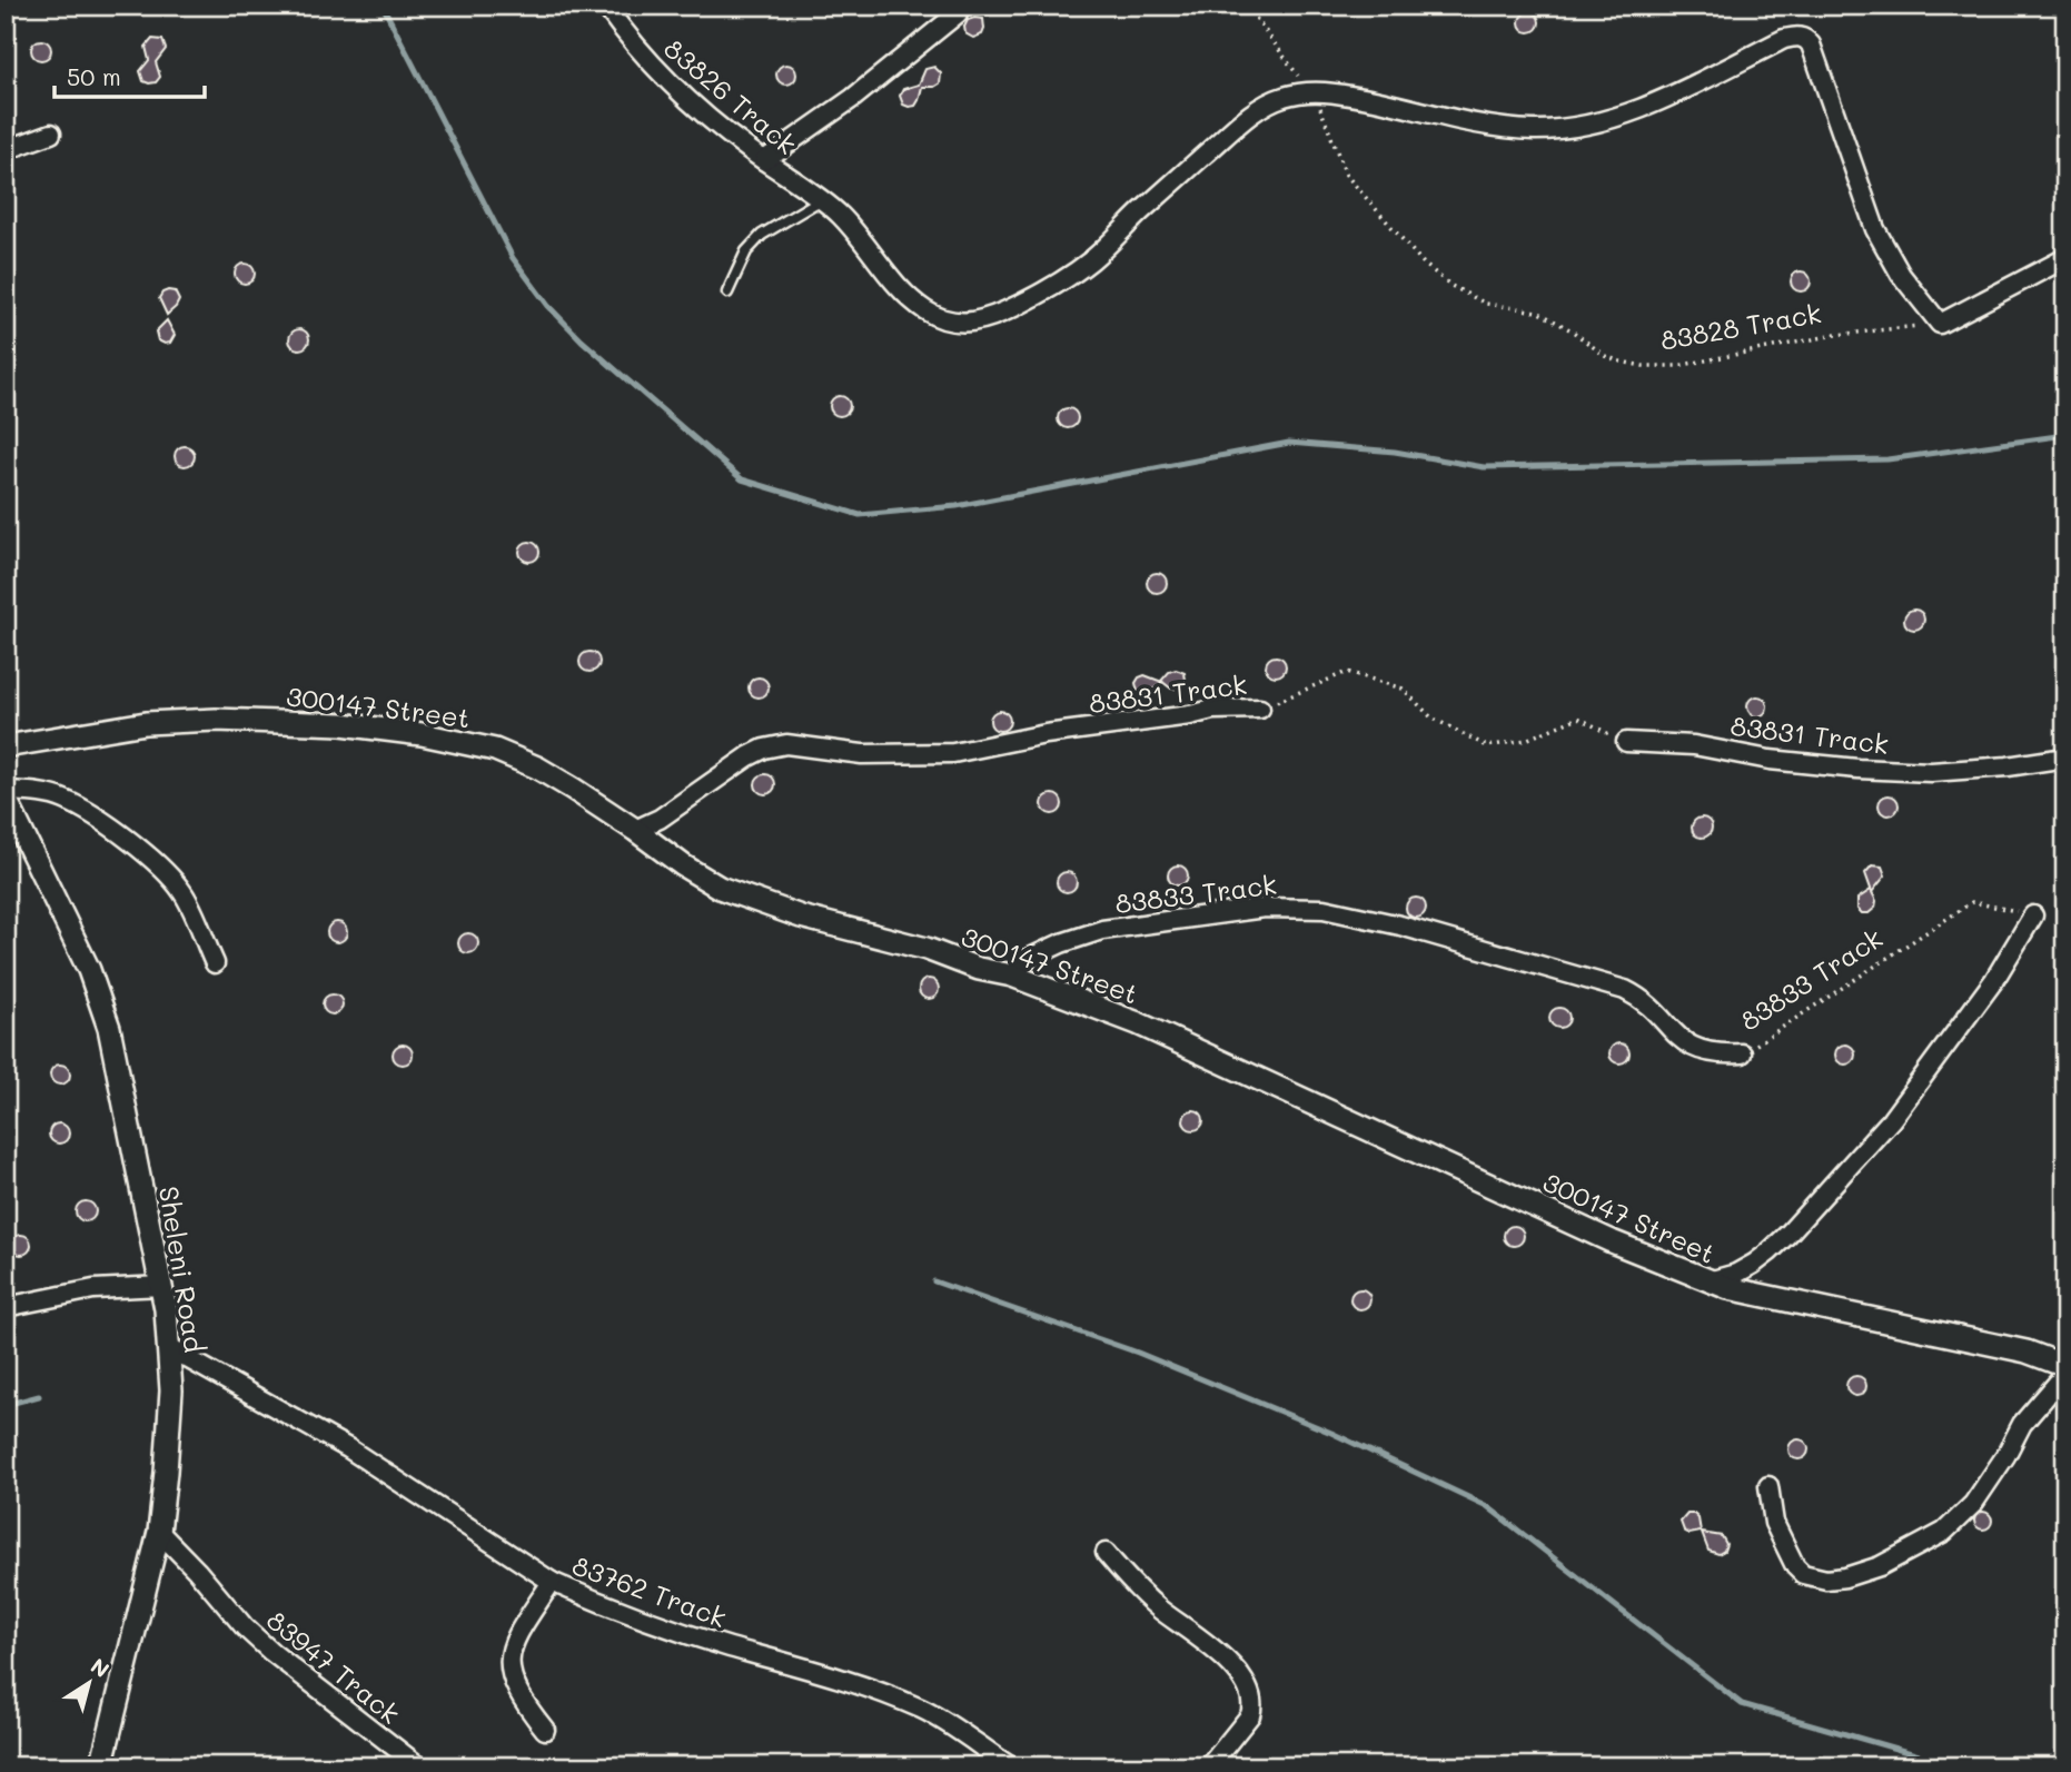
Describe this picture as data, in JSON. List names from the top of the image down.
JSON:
{
  "streets": {
    "street": [
      "83826 Track",
      "83831 Track",
      "300147 Street",
      "83833 Track",
      "Sheleni Road",
      "83762 Track",
      "83947 Track"
    ],
    "path": ["83828 Track"]
  },
  "crossings": [
    ["83826 Track", "83828 Track"],
    ["83831 Track", "300147 Street"],
    ["300147 Street", "83833 Track"],
    ["Sheleni Road", "83762 Track"],
    ["Sheleni Road", "83947 Track"]
  ],
  "scale_bar": "50 m",
  "north": "top right"
}
